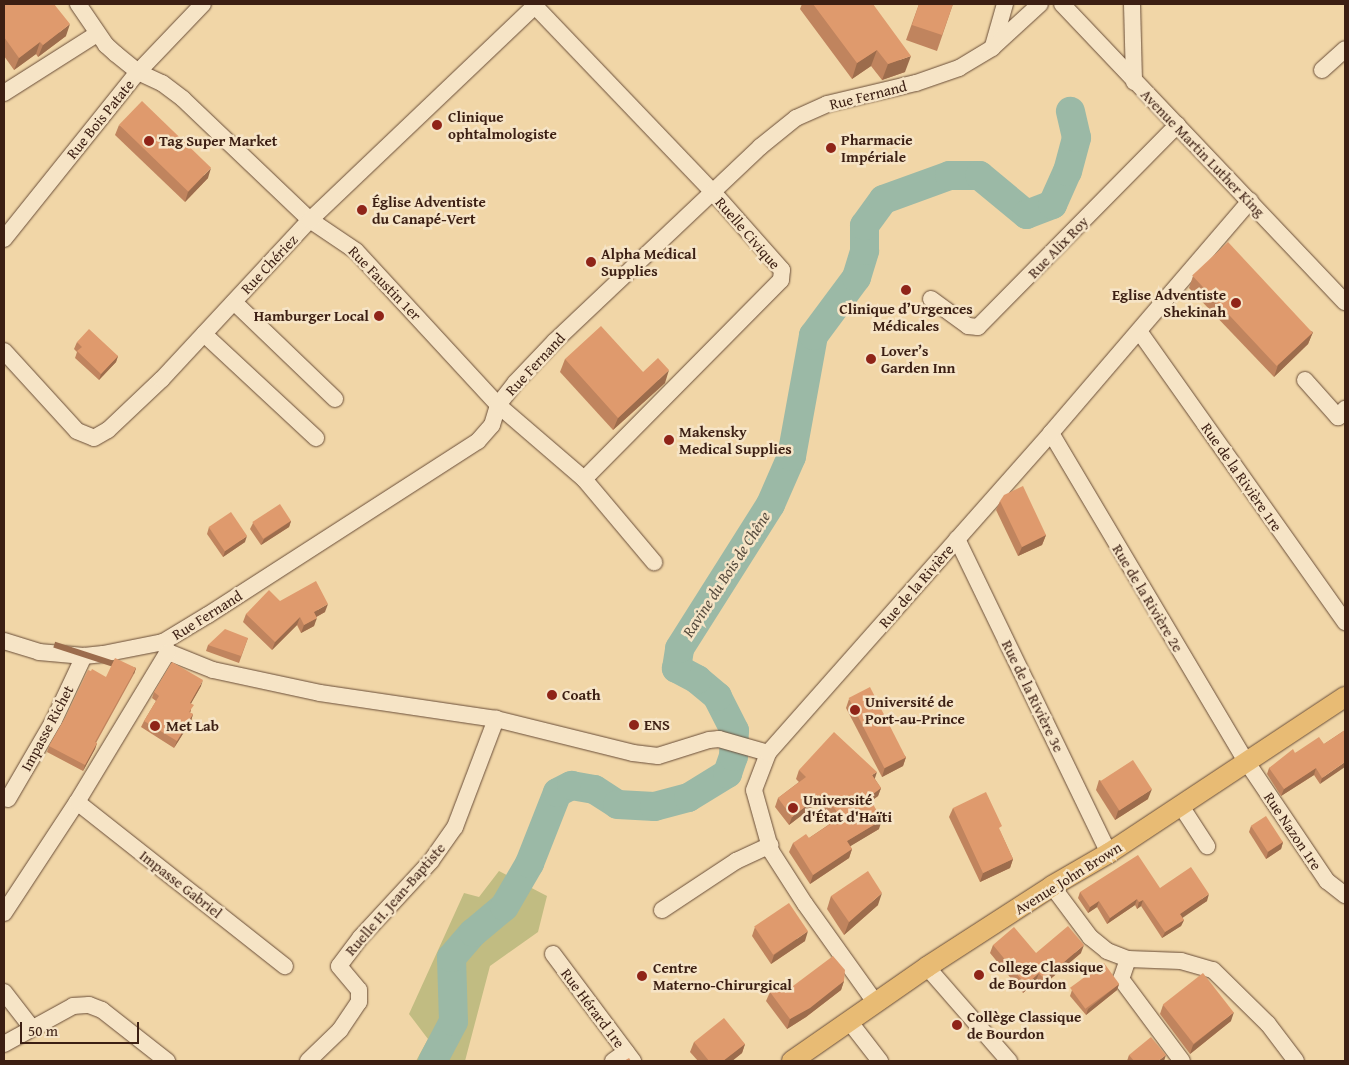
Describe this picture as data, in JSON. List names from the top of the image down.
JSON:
{
  "streets": {
    "main road": ["Avenue John Brown"],
    "street": [
      "Rue Fernand",
      "Rue Bois Patate",
      "Avenue Martin Luther King",
      "Ruelle Civique",
      "Rue Alix Roy",
      "Rue Chériez",
      "Rue Faustin 1er",
      "Rue de la Rivière 1re",
      "Rue de la Rivière",
      "Rue de la Rivière 2e",
      "Rue de la Rivière 3e",
      "Impasse Richet",
      "Rue Nazon 1re",
      "Impasse Gabriel",
      "Ruelle H. Jean-Baptiste",
      "Rue Hérard 1re"
    ]
  },
  "crossings": [
    ["Rue Fernand", "Ruelle Civique"],
    ["Rue Fernand", "Rue Faustin 1er"],
    ["Rue Fernand", "Impasse Richet"],
    ["Rue Bois Patate", "Rue Faustin 1er"],
    ["Avenue Martin Luther King", "Rue Alix Roy"],
    ["Avenue Martin Luther King", "Rue de la Rivière"],
    ["Ruelle Civique", "Rue Chériez"],
    ["Ruelle Civique", "Rue Faustin 1er"],
    ["Rue Chériez", "Rue Faustin 1er"],
    ["Rue de la Rivière 1re", "Rue de la Rivière"],
    ["Rue de la Rivière", "Rue de la Rivière 2e"],
    ["Rue de la Rivière", "Rue de la Rivière 3e"],
    ["Rue de la Rivière", "Avenue John Brown"],
    ["Rue de la Rivière 2e", "Rue Nazon 1re"],
    ["Rue de la Rivière 2e", "Avenue John Brown"],
    ["Rue de la Rivière 3e", "Avenue John Brown"],
    ["Rue Nazon 1re", "Avenue John Brown"]
  ],
  "water": ["Ravine du Bois de Chêne"],
  "places": [
    "Clinique ophtalmologiste",
    "Tag Super Market",
    "Pharmacie Impériale",
    "Église Adventiste du Canapé-Vert",
    "Alpha Medical Supplies",
    "Clinique d’Urgences Médicales",
    "Eglise Adventiste Shekinah",
    "Hamburger Local",
    "Lover’s Garden Inn",
    "Makensky Medical Supplies",
    "Coath",
    "Université de Port-au-Prince",
    "ENS",
    "Met Lab",
    "Université d'État d'Haïti",
    "College Classique de Bourdon",
    "Centre Materno-Chirurgical",
    "Collège Classique de Bourdon"
  ],
  "scale_bar": "50 m"
}
